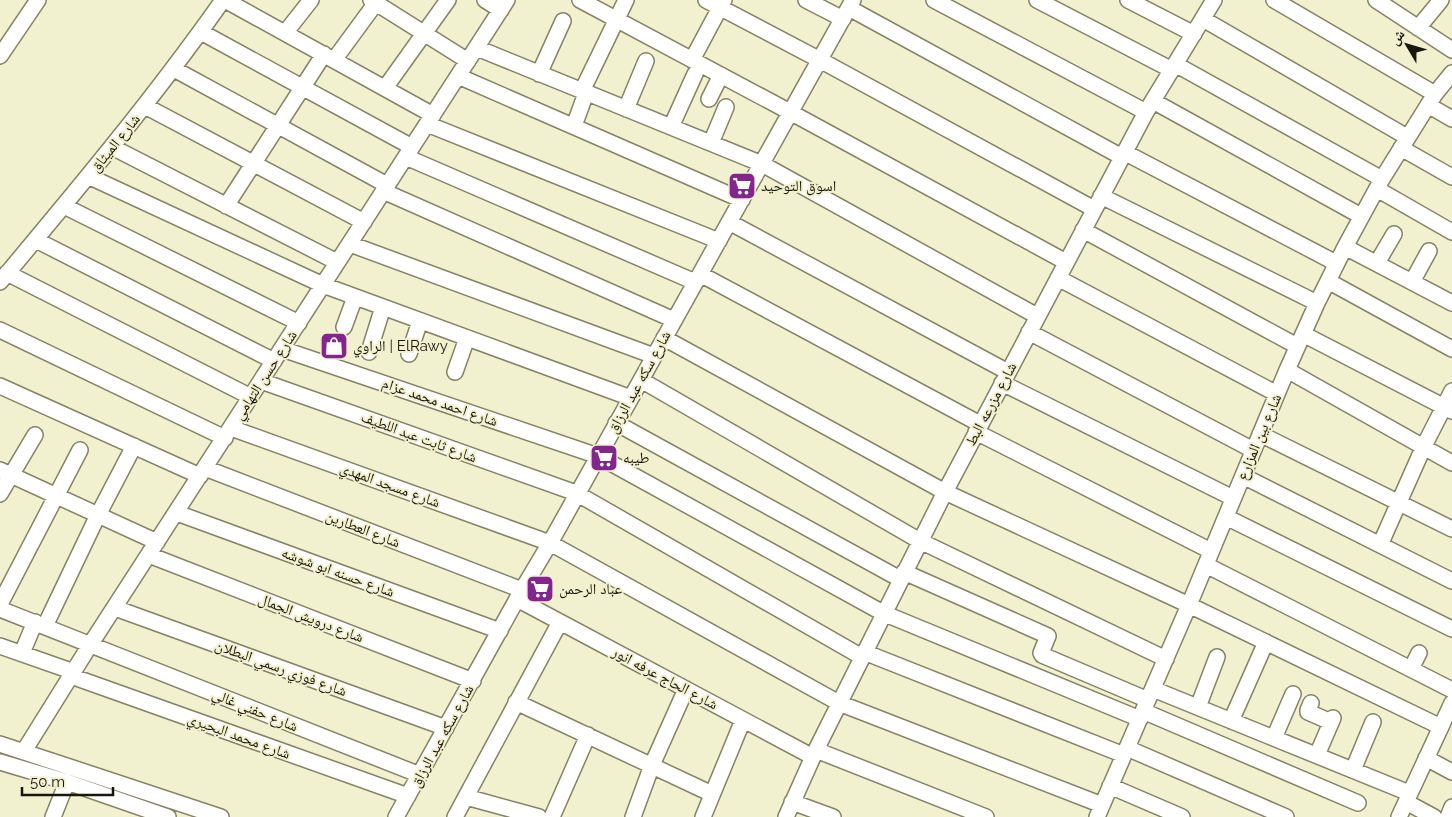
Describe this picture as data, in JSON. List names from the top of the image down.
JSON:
{
  "streets": {
    "street": [
      "شارع الميثاق",
      "شارع حسن التهامي",
      "شارع سكه عبد الرزاق",
      "شارع احمد محمد عزام",
      "شارع مزرعه البط",
      "شارع ثابت عبد اللطيف",
      "شارع بين المزارع",
      "شارع مسجد المهدي",
      "شارع العطارين",
      "شارع حسنه ابو شوشه",
      "شارع درويش الجمال",
      "شارع فوزي رسمي البطلان",
      "شارع الحاج عرفه انور",
      "شارع حفني غالي",
      "شارع محمد البحيري"
    ]
  },
  "crossings": [
    ["شارع الميثاق", "شارع احمد محمد عزام"],
    ["شارع حسن التهامي", "شارع احمد محمد عزام"],
    ["شارع حسن التهامي", "شارع ثابت عبد اللطيف"],
    ["شارع حسن التهامي", "شارع مسجد المهدي"],
    ["شارع حسن التهامي", "شارع العطارين"],
    ["شارع حسن التهامي", "شارع حسنه ابو شوشه"],
    ["شارع حسن التهامي", "شارع درويش الجمال"],
    ["شارع حسن التهامي", "شارع فوزي رسمي البطلان"],
    ["شارع حسن التهامي", "شارع حفني غالي"],
    ["شارع حسن التهامي", "شارع محمد البحيري"],
    ["شارع سكه عبد الرزاق", "شارع احمد محمد عزام"],
    ["شارع سكه عبد الرزاق", "شارع ثابت عبد اللطيف"],
    ["شارع سكه عبد الرزاق", "شارع مسجد المهدي"],
    ["شارع سكه عبد الرزاق", "شارع العطارين"],
    ["شارع سكه عبد الرزاق", "شارع حسنه ابو شوشه"],
    ["شارع سكه عبد الرزاق", "شارع درويش الجمال"],
    ["شارع سكه عبد الرزاق", "شارع فوزي رسمي البطلان"],
    ["شارع سكه عبد الرزاق", "شارع الحاج عرفه انور"],
    ["شارع سكه عبد الرزاق", "شارع حفني غالي"],
    ["شارع سكه عبد الرزاق", "شارع محمد البحيري"],
    ["شارع احمد محمد عزام", "شارع مزرعه البط"],
    ["شارع احمد محمد عزام", "شارع بين المزارع"],
    ["شارع مزرعه البط", "شارع ثابت عبد اللطيف"],
    ["شارع مزرعه البط", "شارع مسجد المهدي"],
    ["شارع مزرعه البط", "شارع الحاج عرفه انور"],
    ["شارع ثابت عبد اللطيف", "شارع بين المزارع"],
    ["شارع بين المزارع", "شارع مسجد المهدي"],
    ["شارع العطارين", "شارع الحاج عرفه انور"]
  ],
  "places": {
    "supermarket": ["اسوق التوحيد", "طيبه", "عباد الرحمن"],
    "shop": ["الراوي | ElRawy"]
  },
  "scale_bar": "50 m",
  "north": "top left"
}
